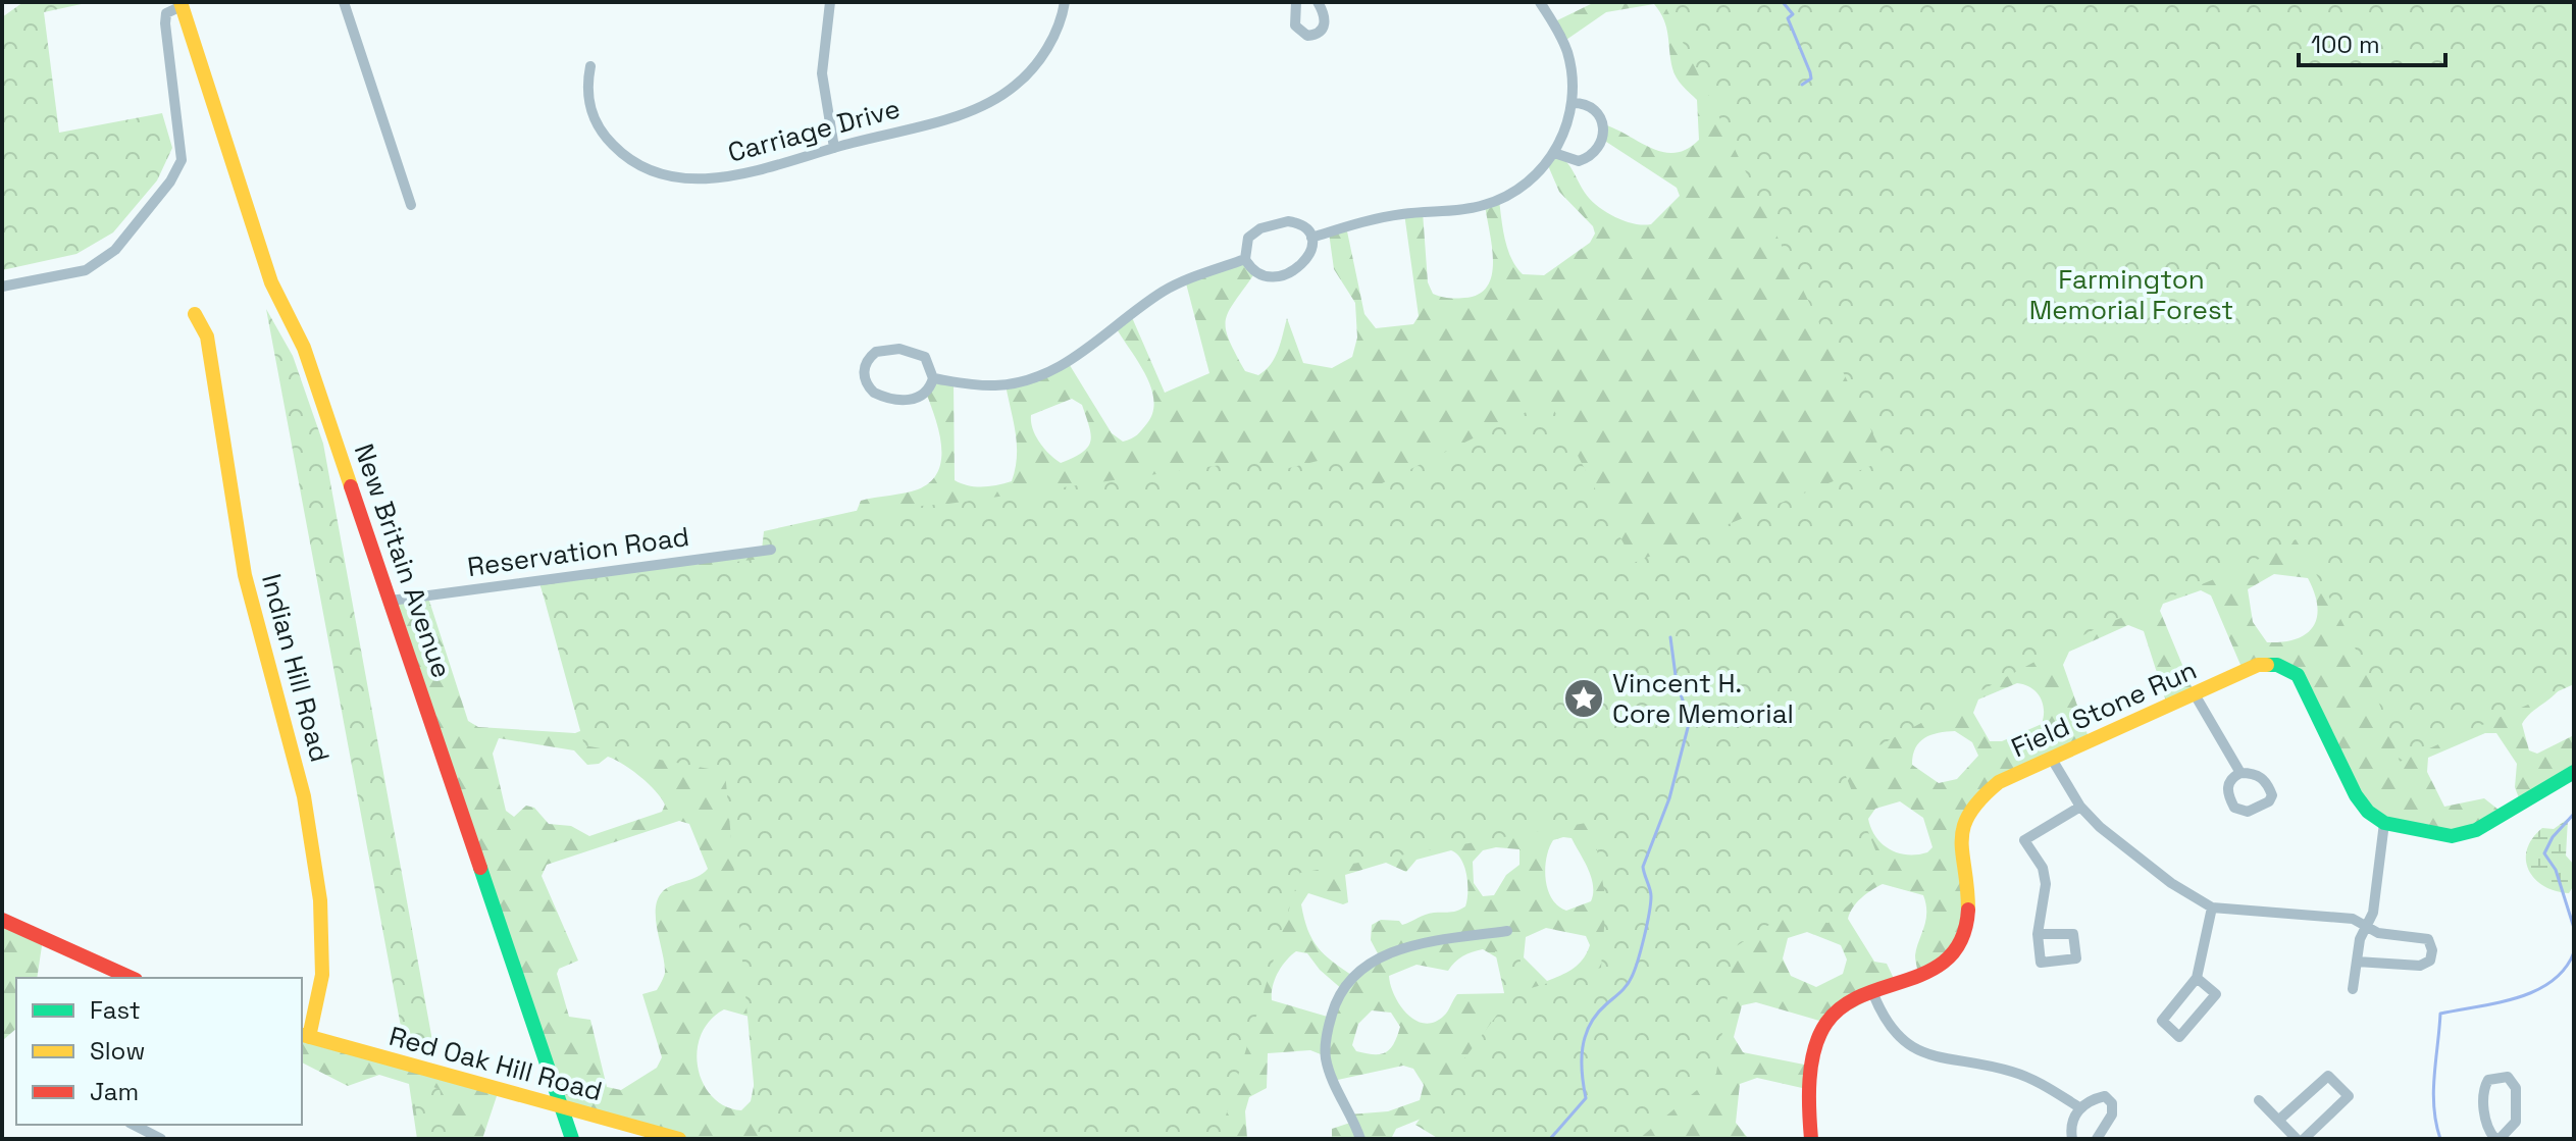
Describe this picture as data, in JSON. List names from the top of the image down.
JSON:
{
  "streets": {
    "street": [
      "Carriage Drive",
      "Reservation Road",
      "New Britain Avenue",
      "Indian Hill Road",
      "Field Stone Run",
      "Red Oak Hill Road"
    ]
  },
  "crossings": [
    ["Reservation Road", "New Britain Avenue"],
    ["New Britain Avenue", "Red Oak Hill Road"],
    ["Indian Hill Road", "Red Oak Hill Road"]
  ],
  "parks": ["Farmington Memorial Forest"],
  "places": {
    "place": ["Vincent H. Core Memorial"]
  },
  "legend": ["Fast", "Slow", "Jam"],
  "scale_bar": "100 m"
}
